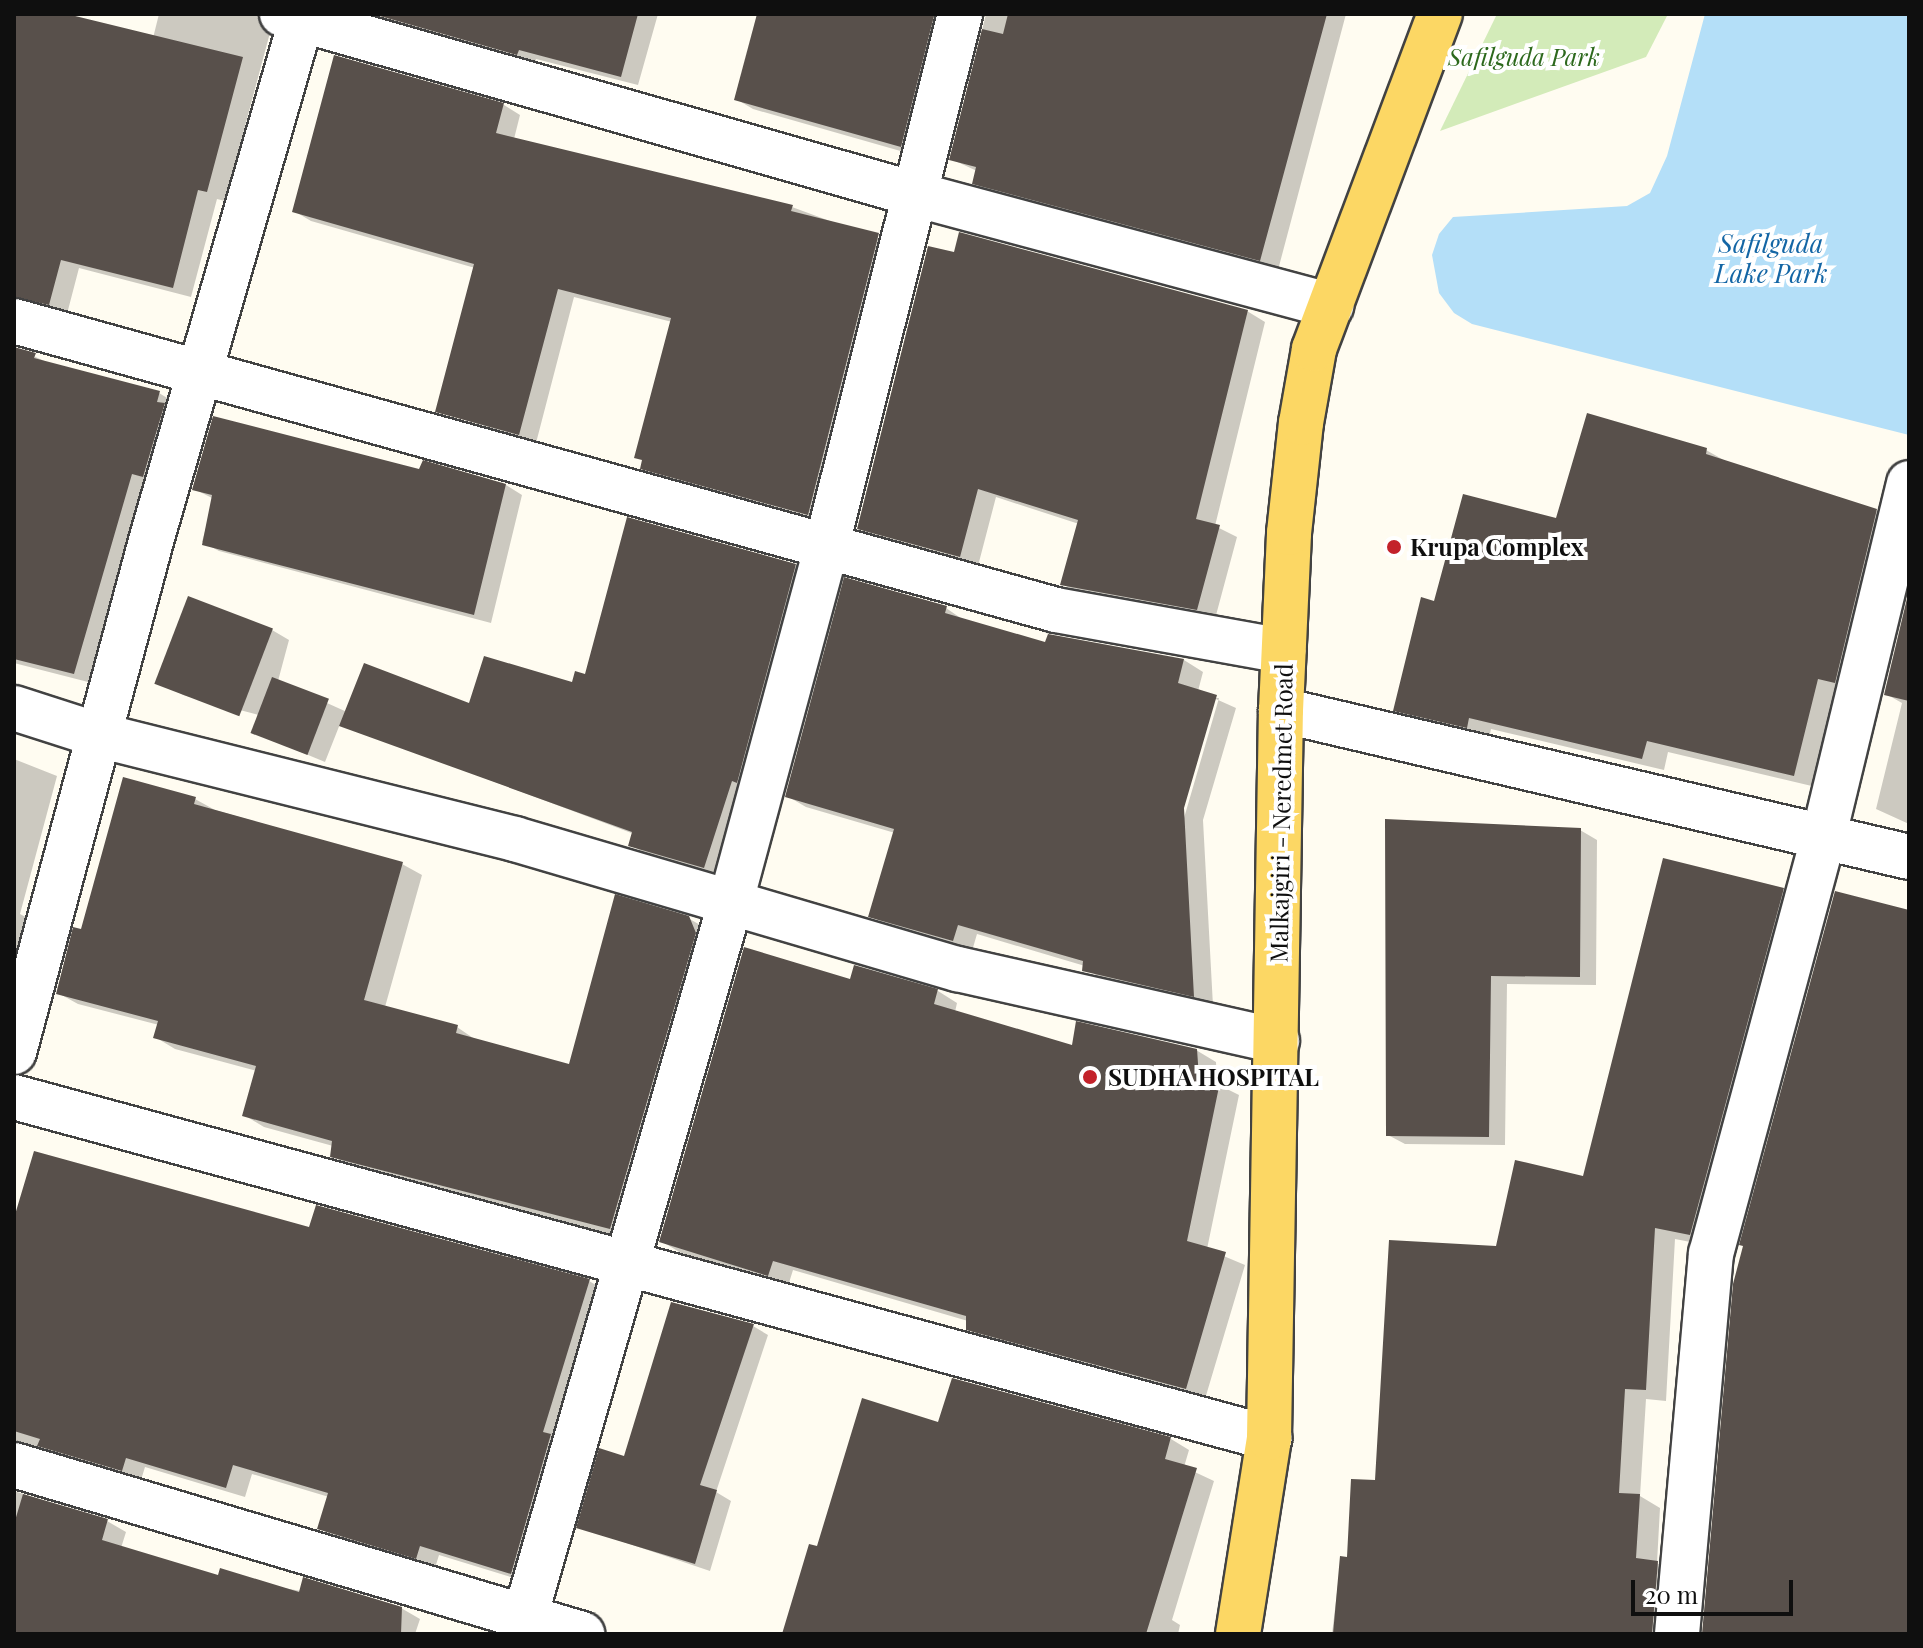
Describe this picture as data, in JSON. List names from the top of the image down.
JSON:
{
  "streets": {
    "main road": ["Malkajgiri - Neredmet Road"]
  },
  "water": ["Safilguda Lake Park"],
  "parks": ["Safilguda Park"],
  "places": ["Krupa Complex", "SUDHA HOSPITAL"],
  "scale_bar": "20 m"
}
